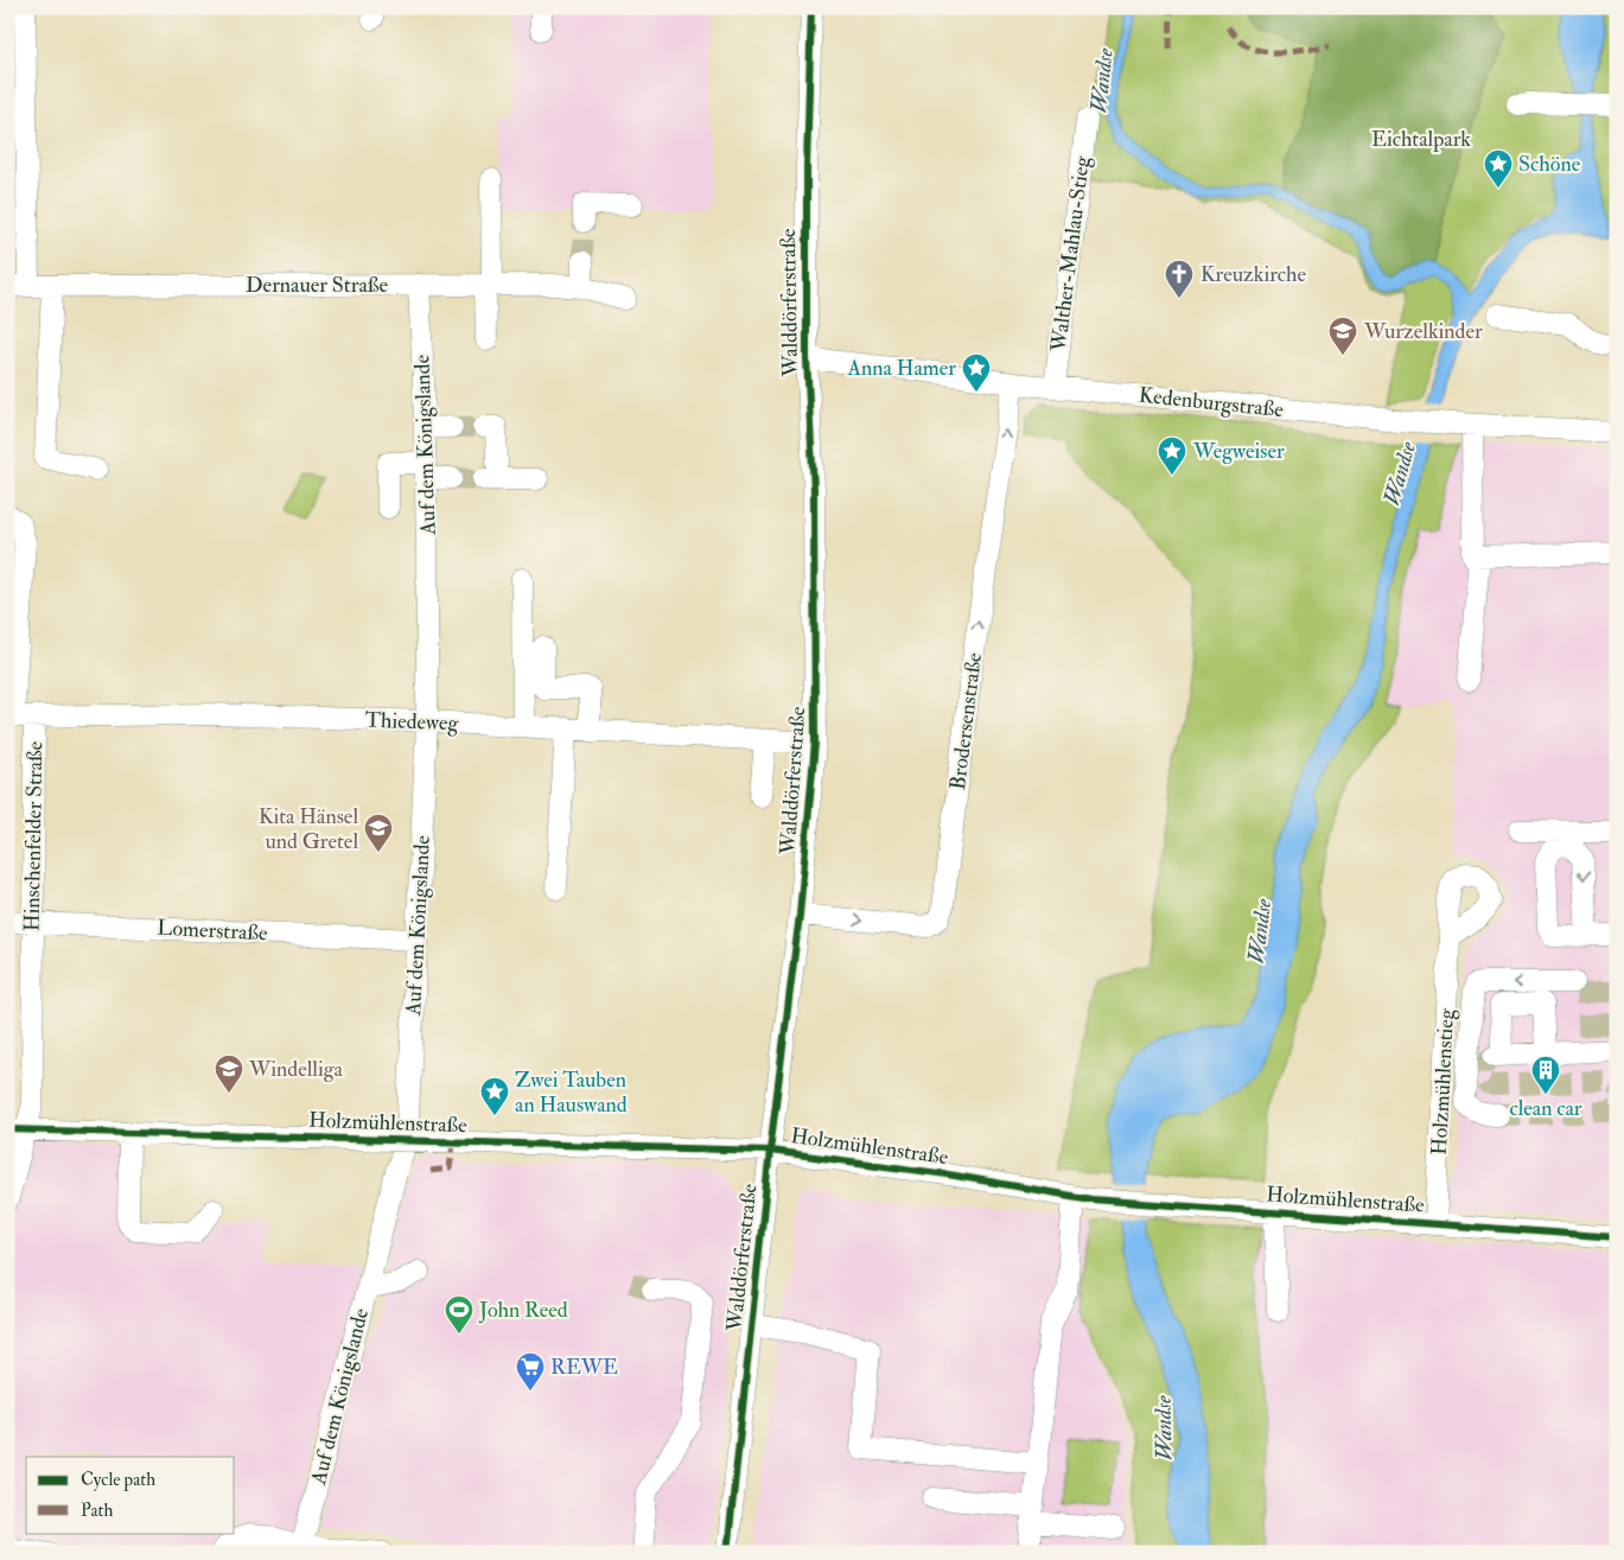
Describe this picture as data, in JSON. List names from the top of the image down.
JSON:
{
  "streets": {
    "street": [
      "Walther-Mahlau-Stieg",
      "Dernauer Straße",
      "Walddörferstraße",
      "Kedenburgstraße",
      "Auf dem Königslande",
      "Thiedeweg",
      "Brodersenstraße",
      "Hinschenfelder Straße",
      "Lomerstraße",
      "Holzmühlenstieg",
      "Holzmühlenstraße"
    ]
  },
  "crossings": [
    ["Walther-Mahlau-Stieg", "Kedenburgstraße"],
    ["Dernauer Straße", "Auf dem Königslande"],
    ["Walddörferstraße", "Kedenburgstraße"],
    ["Walddörferstraße", "Thiedeweg"],
    ["Walddörferstraße", "Brodersenstraße"],
    ["Walddörferstraße", "Holzmühlenstraße"],
    ["Kedenburgstraße", "Brodersenstraße"],
    ["Auf dem Königslande", "Thiedeweg"],
    ["Auf dem Königslande", "Lomerstraße"],
    ["Auf dem Königslande", "Holzmühlenstraße"],
    ["Thiedeweg", "Hinschenfelder Straße"],
    ["Hinschenfelder Straße", "Lomerstraße"],
    ["Hinschenfelder Straße", "Holzmühlenstraße"],
    ["Holzmühlenstieg", "Holzmühlenstraße"]
  ],
  "one_way": ["Brodersenstraße"],
  "water": ["Wandse"],
  "parks": ["Eichtalpark"],
  "places": {
    "place": [
      "Schöne",
      "Anna Hamer",
      "Wegweiser",
      "Zwei Tauben an Hauswand"
    ],
    "church": ["Kreuzkirche"],
    "school or university": ["Wurzelkinder", "Kita Hänsel und Gretel", "Windelliga"],
    "building": ["clean car"],
    "sports": ["John Reed"],
    "supermarket": ["REWE"]
  },
  "legend": ["Cycle path", "Path"]
}
